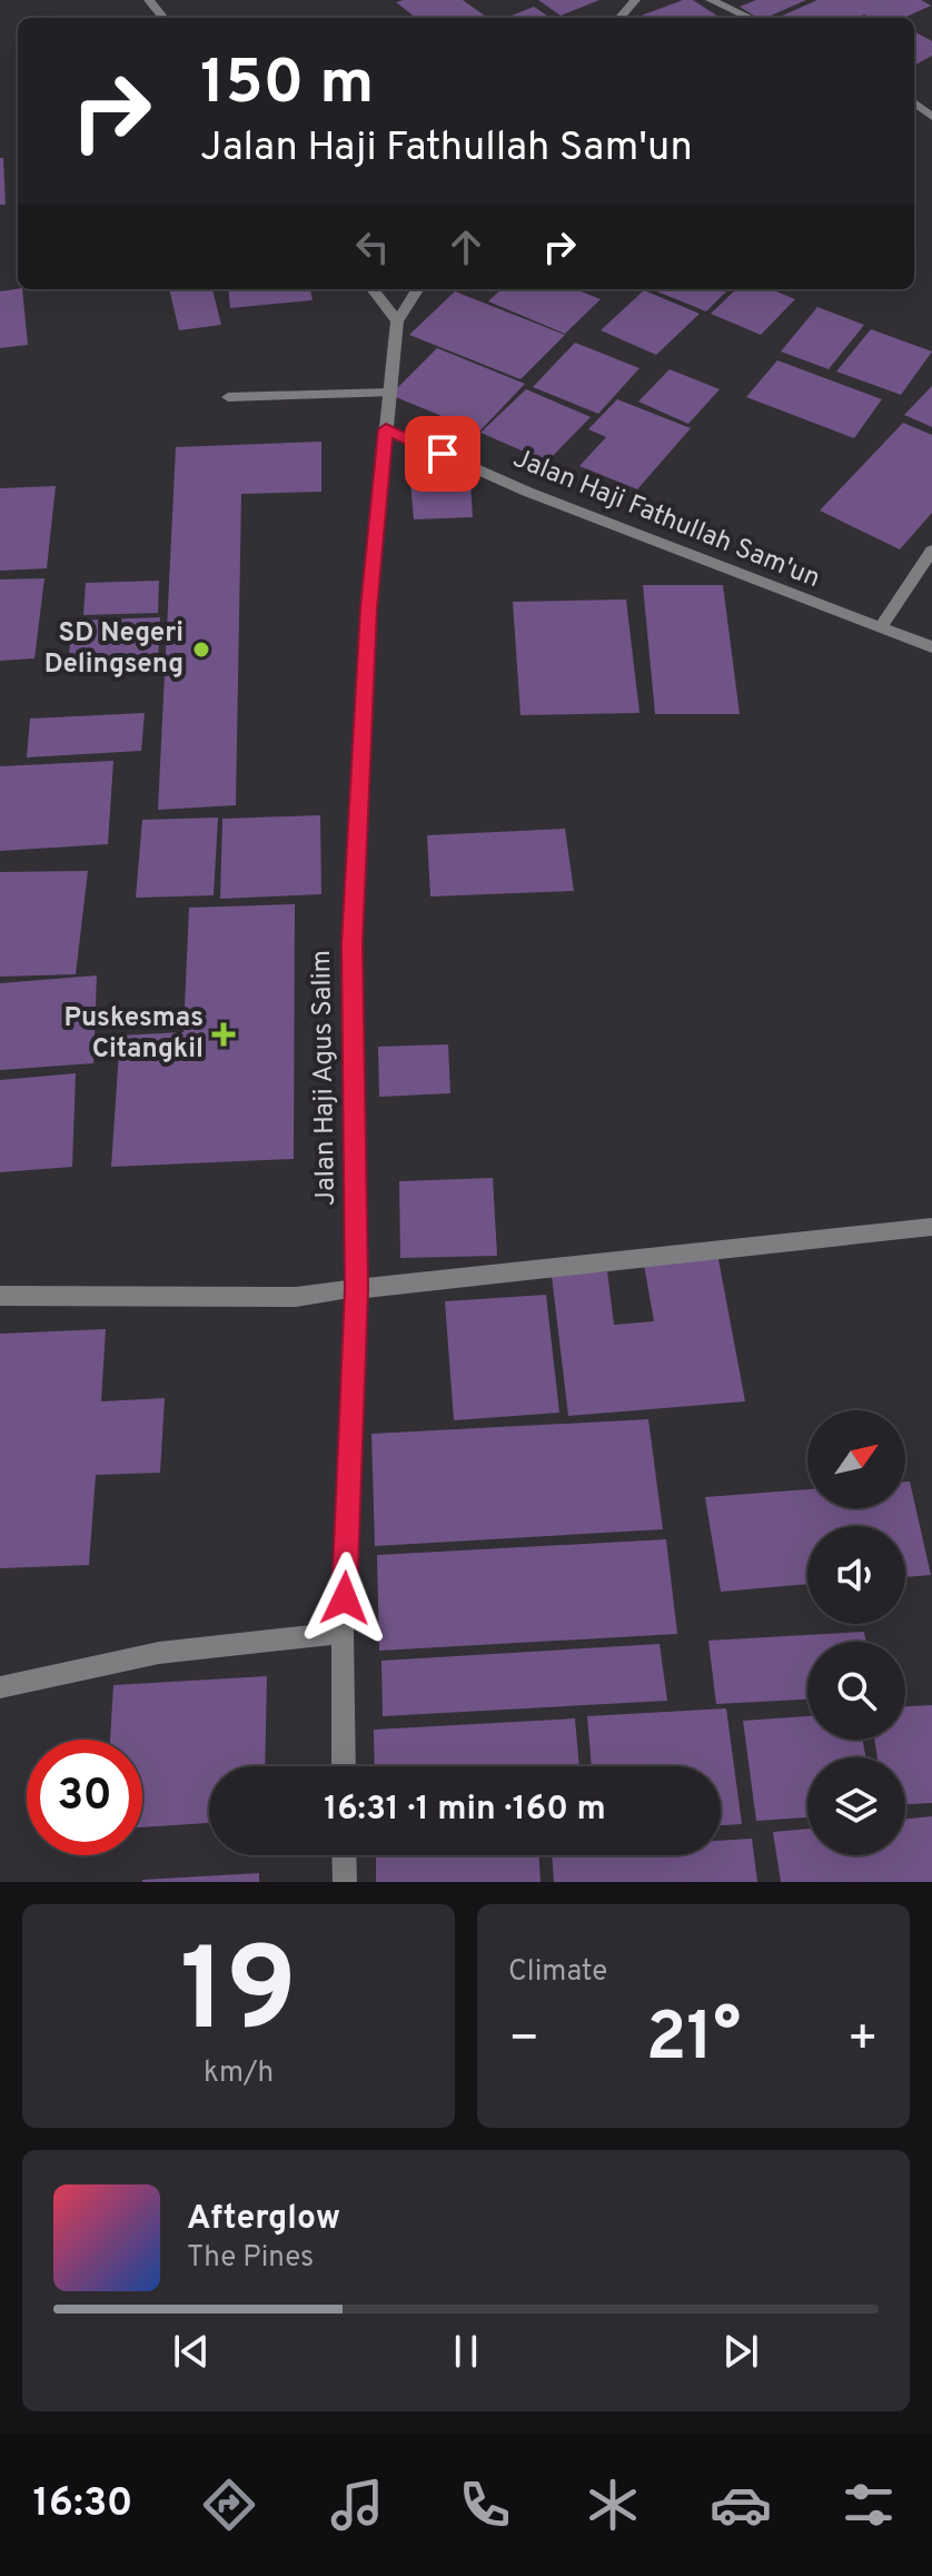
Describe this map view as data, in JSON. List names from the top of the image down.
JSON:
{
  "streets": {
    "street": ["Jalan Haji Fathullah Sam'un", "Jalan Haji Agus Salim"]
  },
  "crossings": [
    ["Jalan Haji Fathullah Sam'un", "Jalan Haji Agus Salim"]
  ],
  "places": {
    "other": ["SD Negeri Delingseng"],
    "health": ["Puskesmas Citangkil"]
  },
  "north": "top right",
  "page": {
    "turn": ["150 m", "Jalan Haji Fathullah Sam'un"],
    "limit": "30",
    "trip": "16:31 · 1 min · 160 m",
    "tile": [
      ["19", "km/h"],
      "Climate"
    ],
    "heat": ["−", "21°", "+"],
    "song": ["Afterglow", "The Pines"],
    "tabs": "16:30"
  }
}
